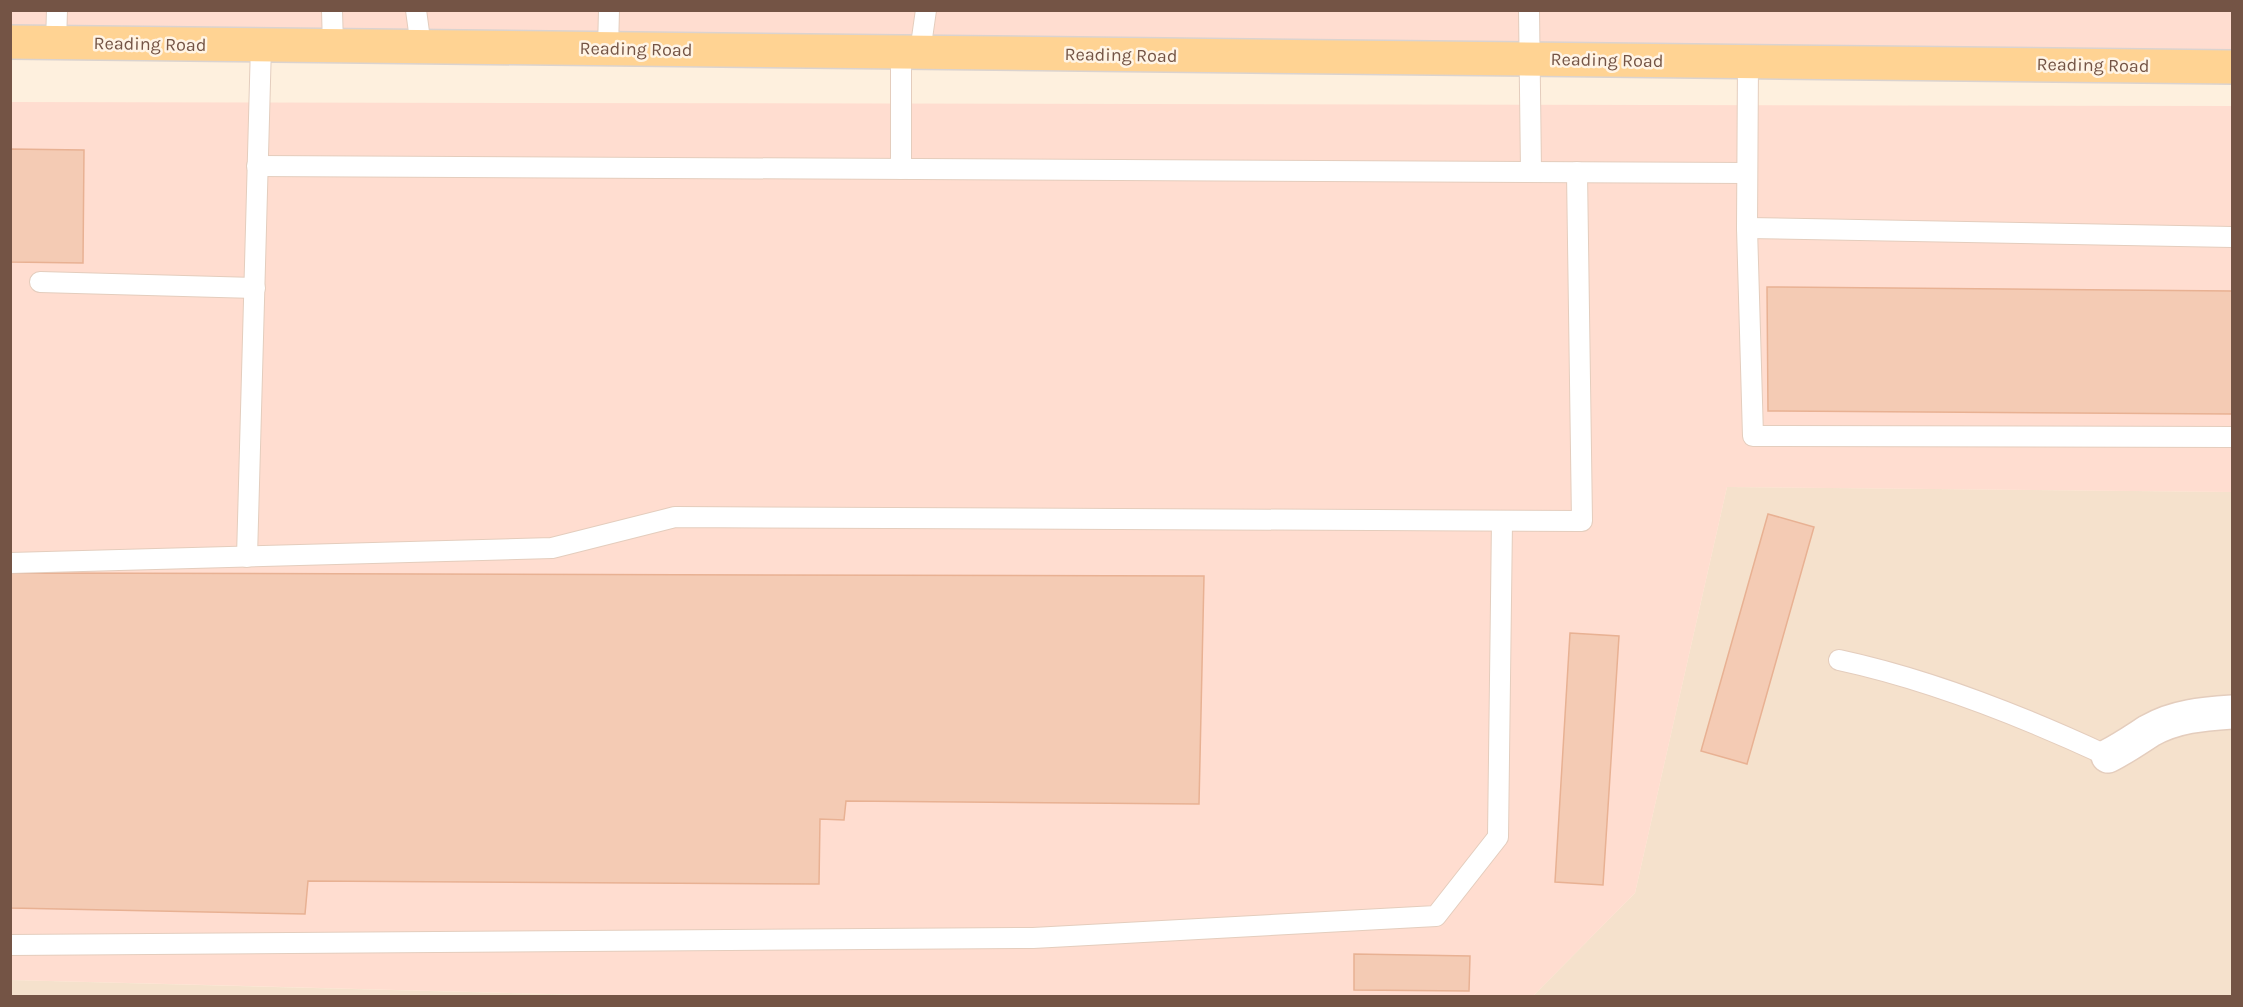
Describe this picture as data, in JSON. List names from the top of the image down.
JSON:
{
  "streets": {
    "main road": ["Reading Road"]
  }
}
